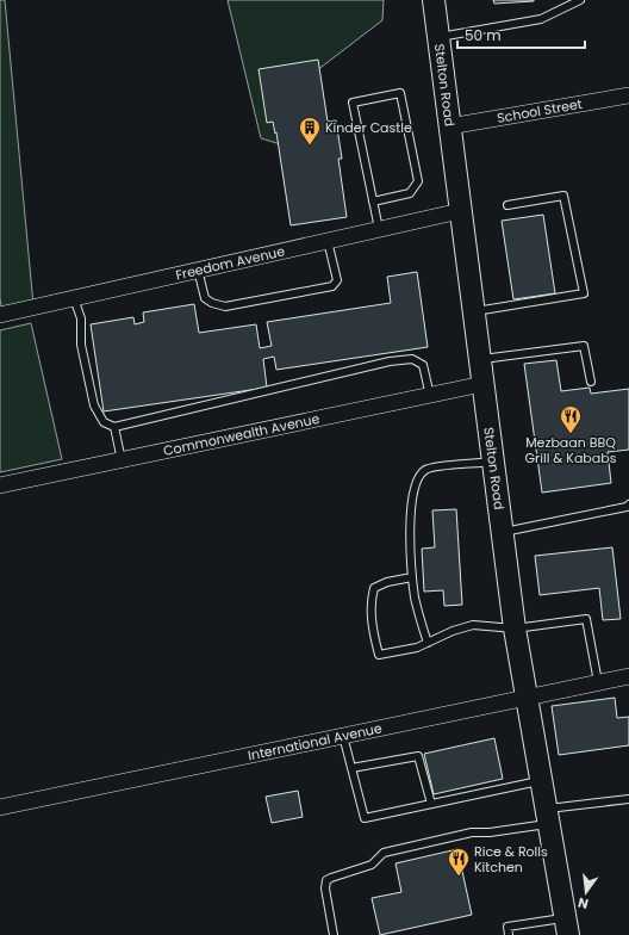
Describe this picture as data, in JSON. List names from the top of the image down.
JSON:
{
  "streets": {
    "main road": ["Stelton Road"],
    "street": [
      "School Street",
      "Freedom Avenue",
      "Commonwealth Avenue",
      "International Avenue"
    ]
  },
  "crossings": [
    ["Stelton Road", "School Street"],
    ["Stelton Road", "Freedom Avenue"],
    ["Stelton Road", "Commonwealth Avenue"],
    ["Stelton Road", "International Avenue"]
  ],
  "places": {
    "building": ["Kinder Castle"],
    "restaurant": ["Mezbaan BBQ Grill & Kababs", "Rice & Rolls Kitchen"]
  },
  "scale_bar": "50 m",
  "north": "bottom"
}
